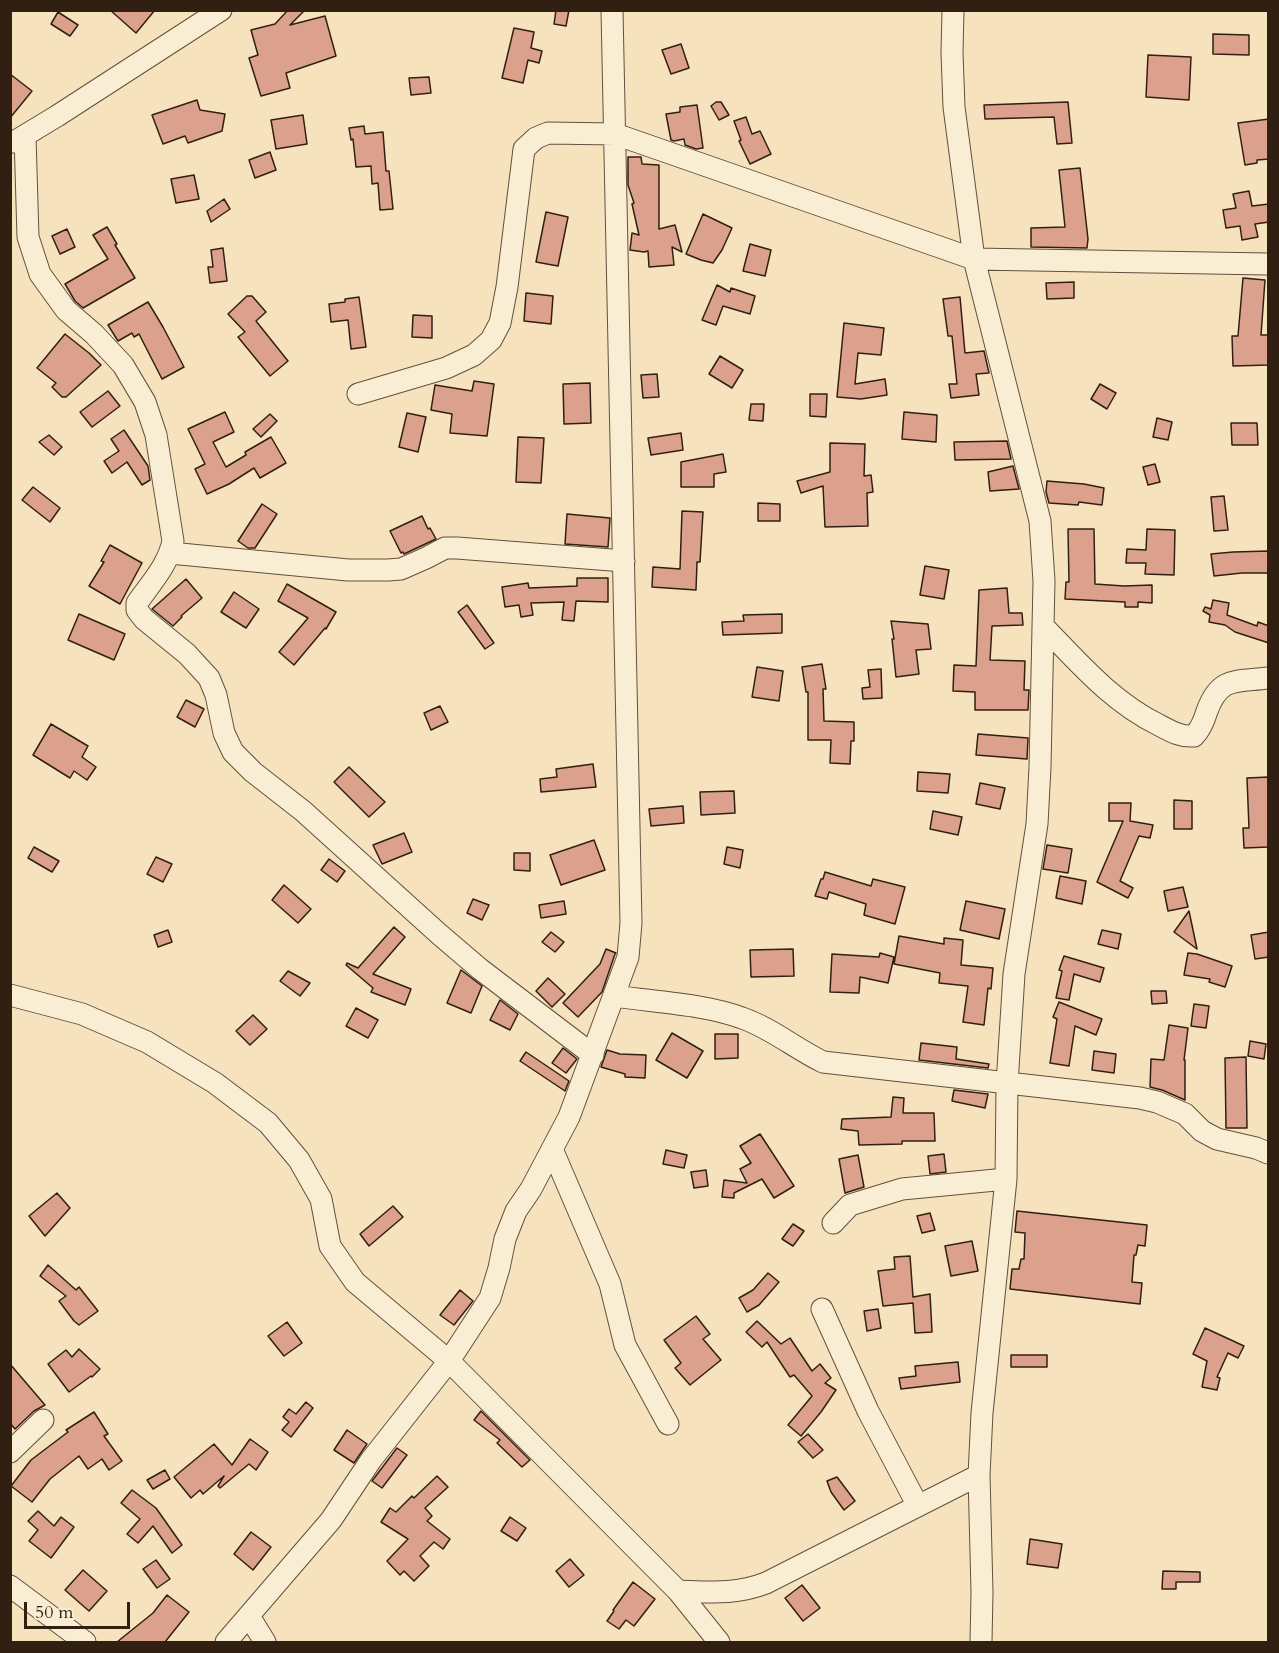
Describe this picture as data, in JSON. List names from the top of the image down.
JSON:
{
  "scale_bar": "50 m"
}
